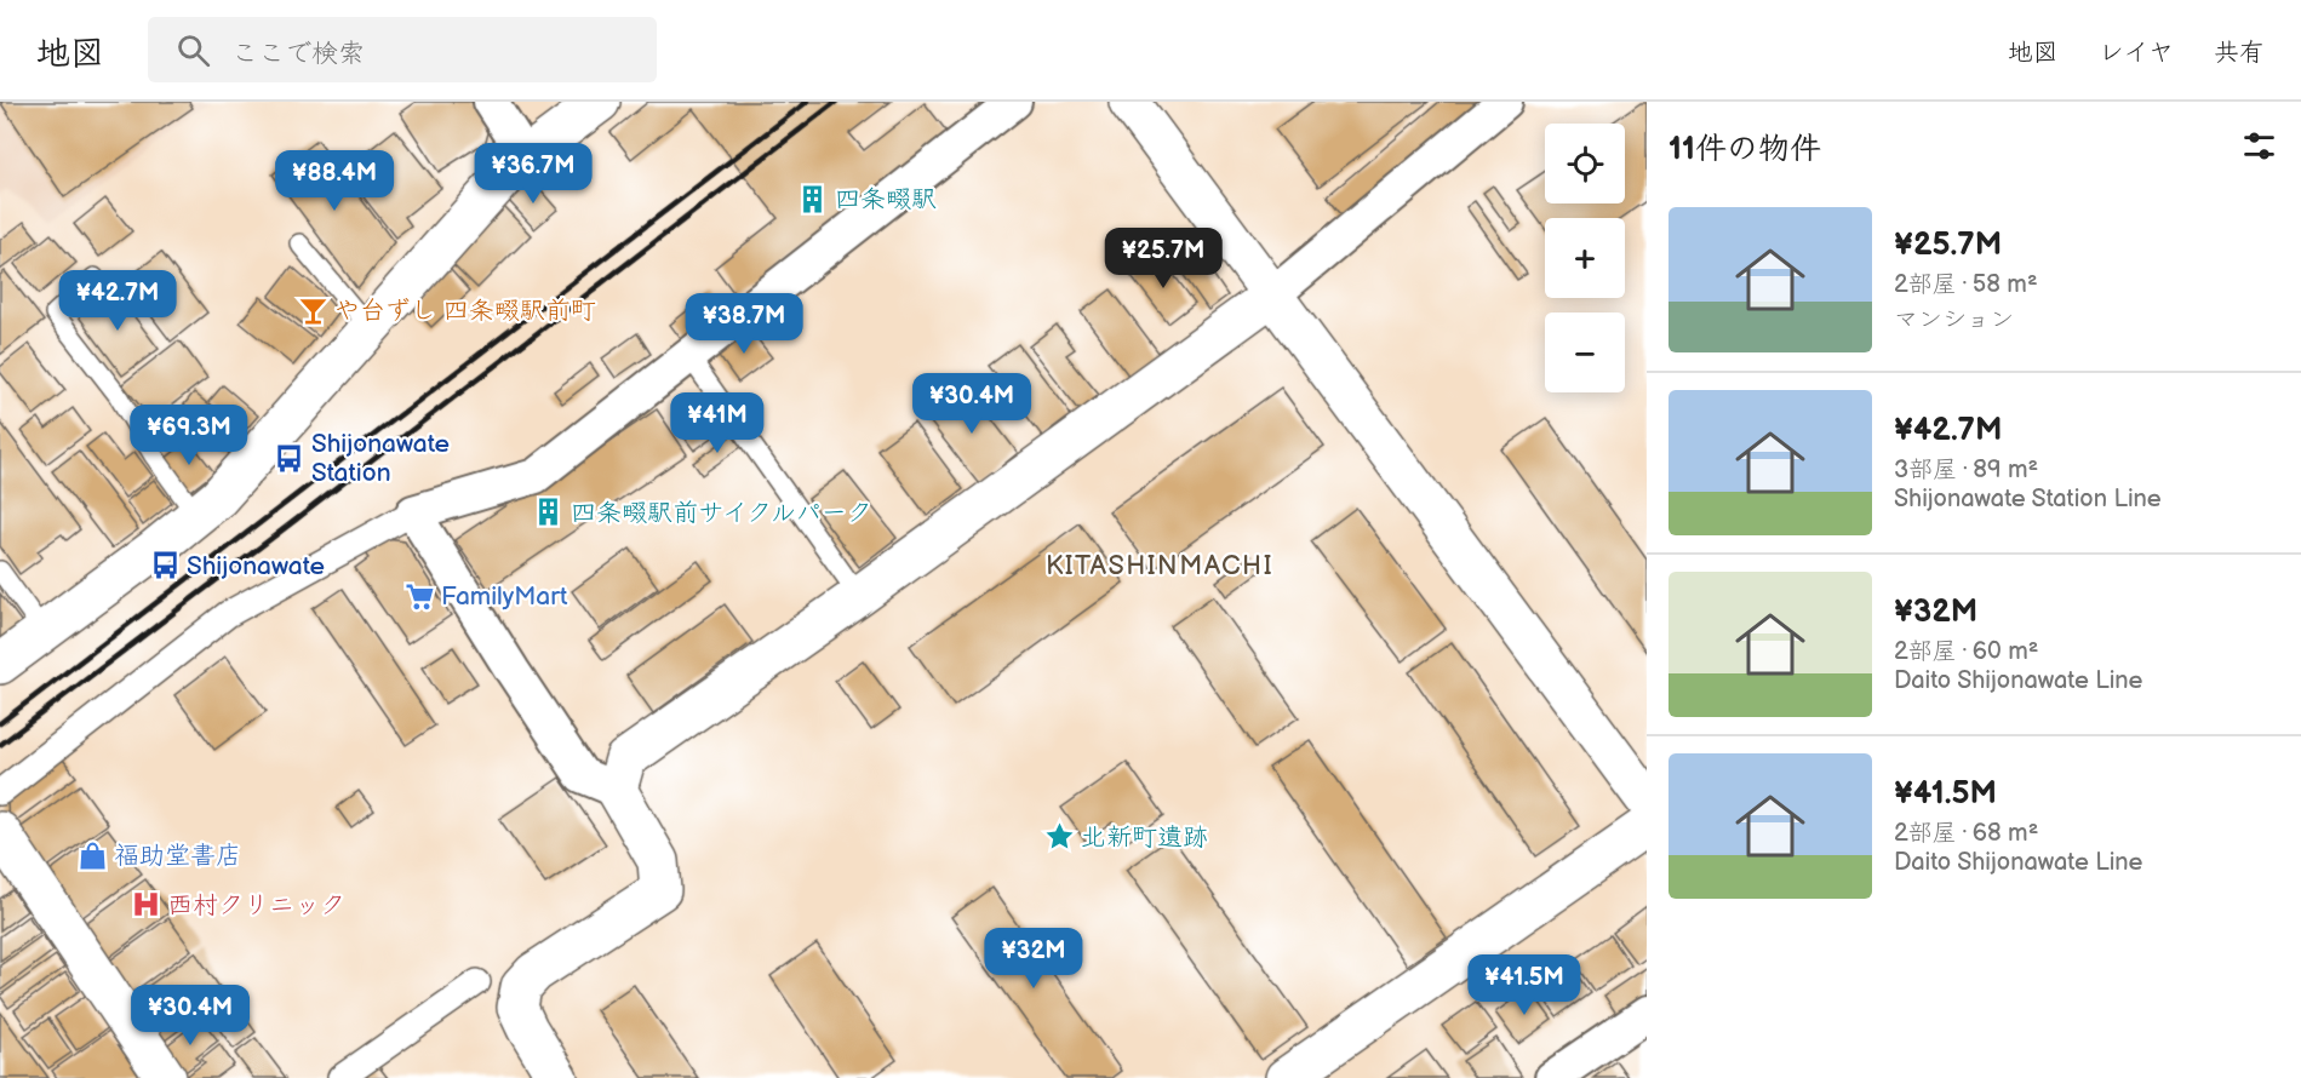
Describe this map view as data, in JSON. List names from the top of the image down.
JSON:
{
  "districts": ["KITASHINMACHI"],
  "places": {
    "building": ["四条畷駅", "四条畷駅前サイクルパーク"],
    "bar": ["や台ずし 四条畷駅前町"],
    "bus stop": ["Shijonawate Station", "Shijonawate"],
    "supermarket": ["FamilyMart"],
    "place": ["北新町遺跡"],
    "shop": ["福助堂書店"],
    "hospital": ["西村クリニック"]
  },
  "page": {
    "header": "地図",
    "search": "ここで検索",
    "nav": ["地図", "レイヤ", "共有"],
    "heading": "11件の物件",
    "map_buttons": ["+", "−"],
    "price": [
      "¥36.7M",
      "¥88.4M",
      "¥25.7M",
      "¥42.7M",
      "¥38.7M",
      "¥30.4M",
      "¥41M",
      "¥69.3M",
      "¥32M",
      "¥41.5M",
      "¥30.4M"
    ],
    "list": [
      {
        "name": "¥25.7M",
        "note": "2部屋 · 58 m² · マンション"
      },
      {
        "name": "¥42.7M",
        "note": "3部屋 · 89 m² · Shijonawate Station Line"
      },
      {
        "name": "¥32M",
        "note": "2部屋 · 60 m² · Daito Shijonawate Line"
      },
      {
        "name": "¥41.5M",
        "note": "2部屋 · 68 m² · Daito Shijonawate Line"
      }
    ]
  }
}
